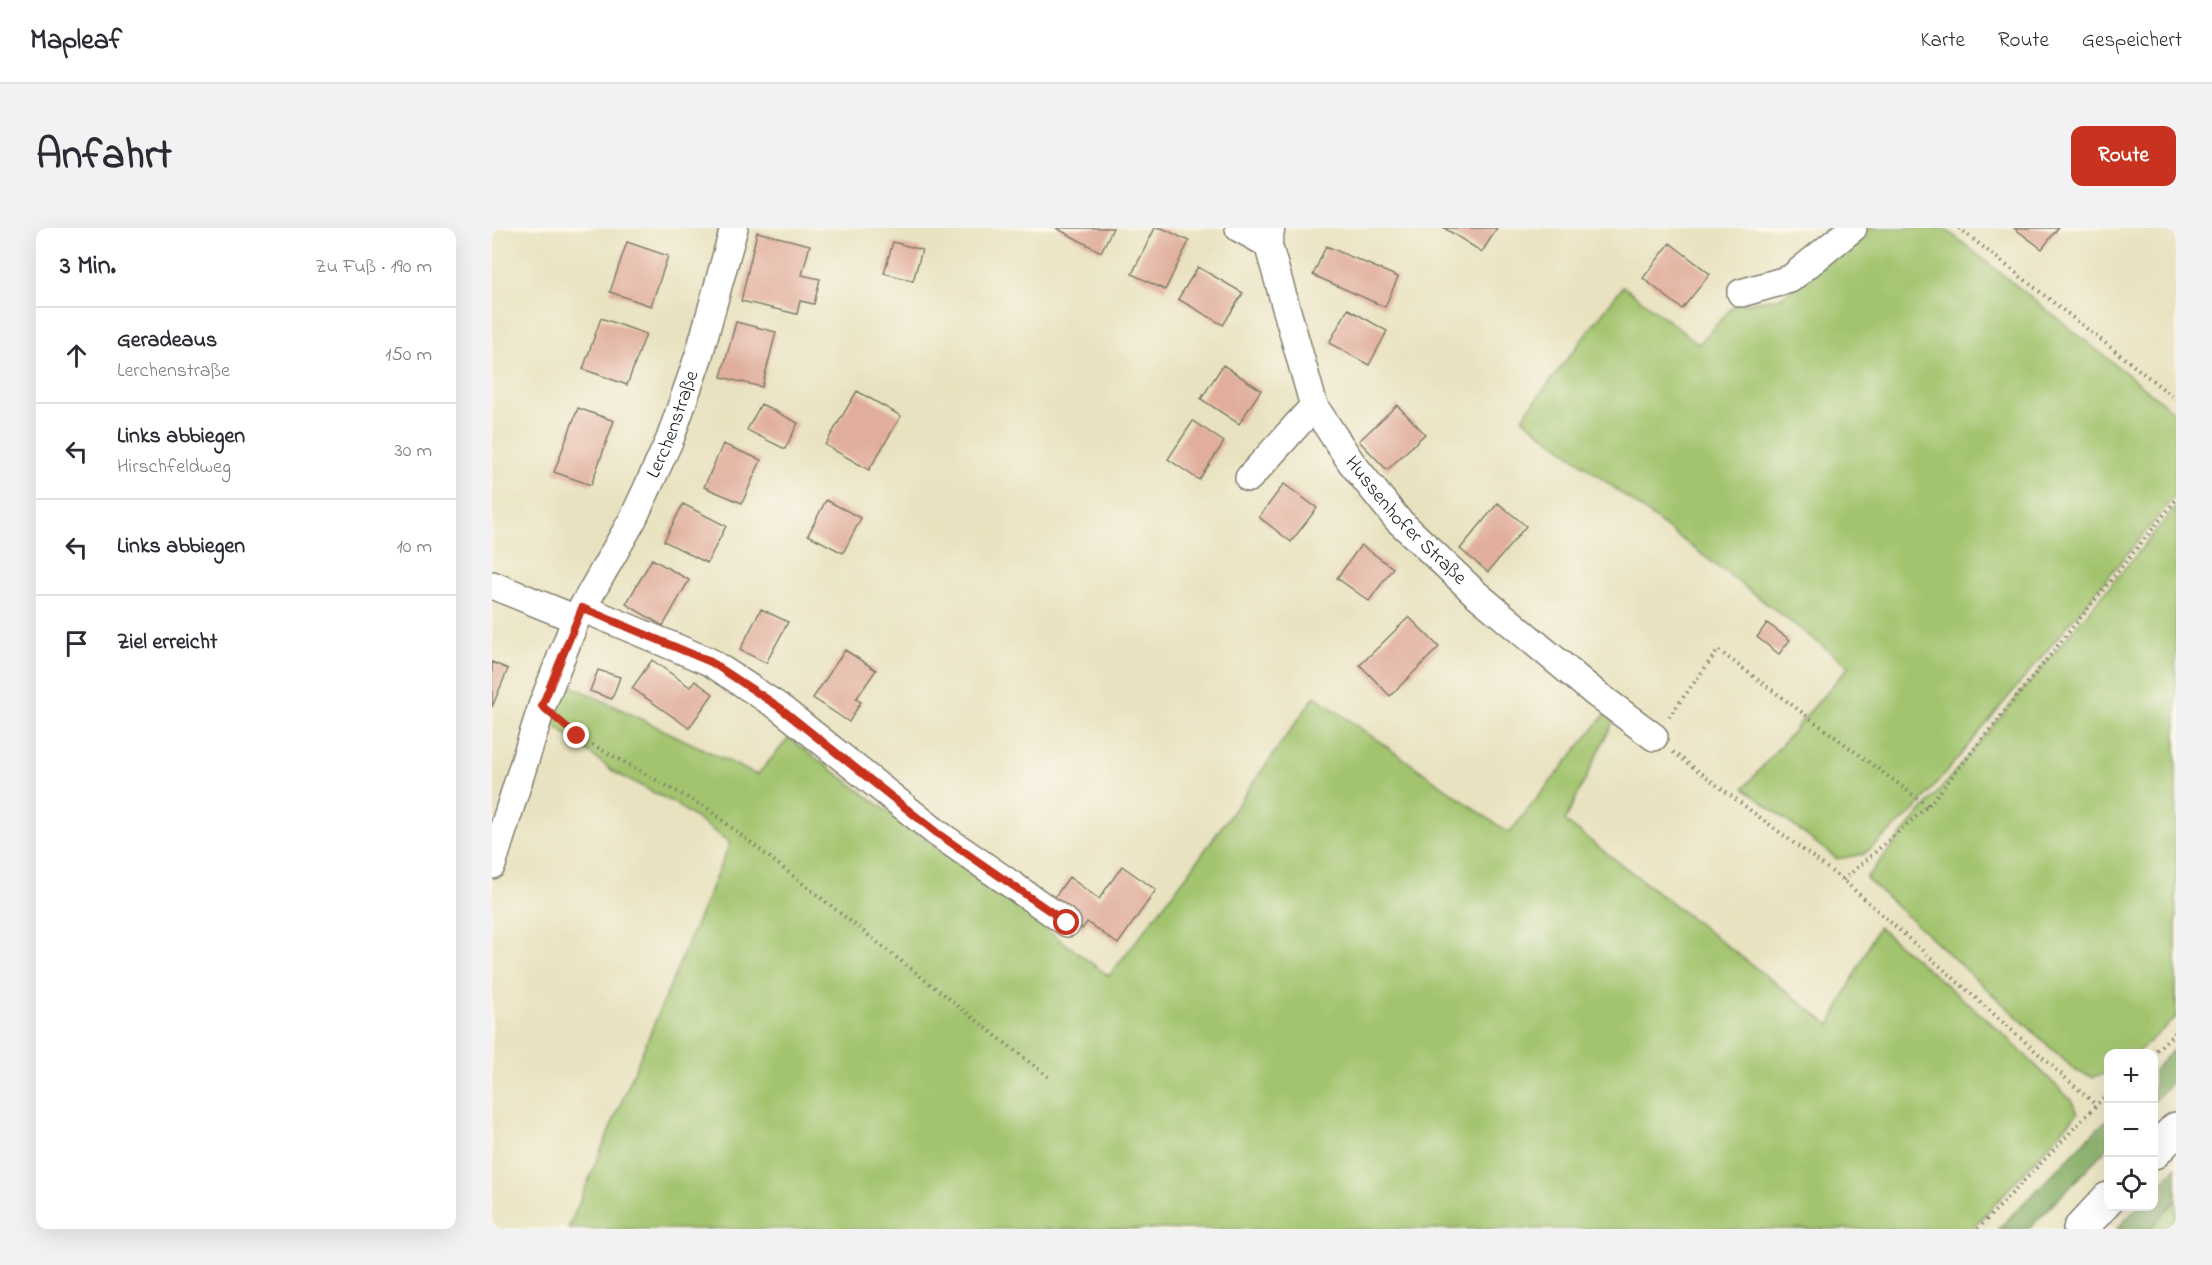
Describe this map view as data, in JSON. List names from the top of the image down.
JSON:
{
  "streets": {
    "street": ["Lerchenstraße", "Hussenhofer Straße"]
  },
  "page": {
    "header": "Mapleaf",
    "nav": ["Karte", "Route", "Gespeichert"],
    "title": "Anfahrt",
    "buttons": "Route",
    "heading": ["3 Min.", "Zu Fuß · 190 m"],
    "list": [
      ["Geradeaus", "Lerchenstraße", "150 m"],
      ["Links abbiegen", "Hirschfeldweg", "30 m"],
      ["Links abbiegen", "10 m"],
      "Ziel erreicht"
    ],
    "map_buttons": ["+", "−"]
  }
}
